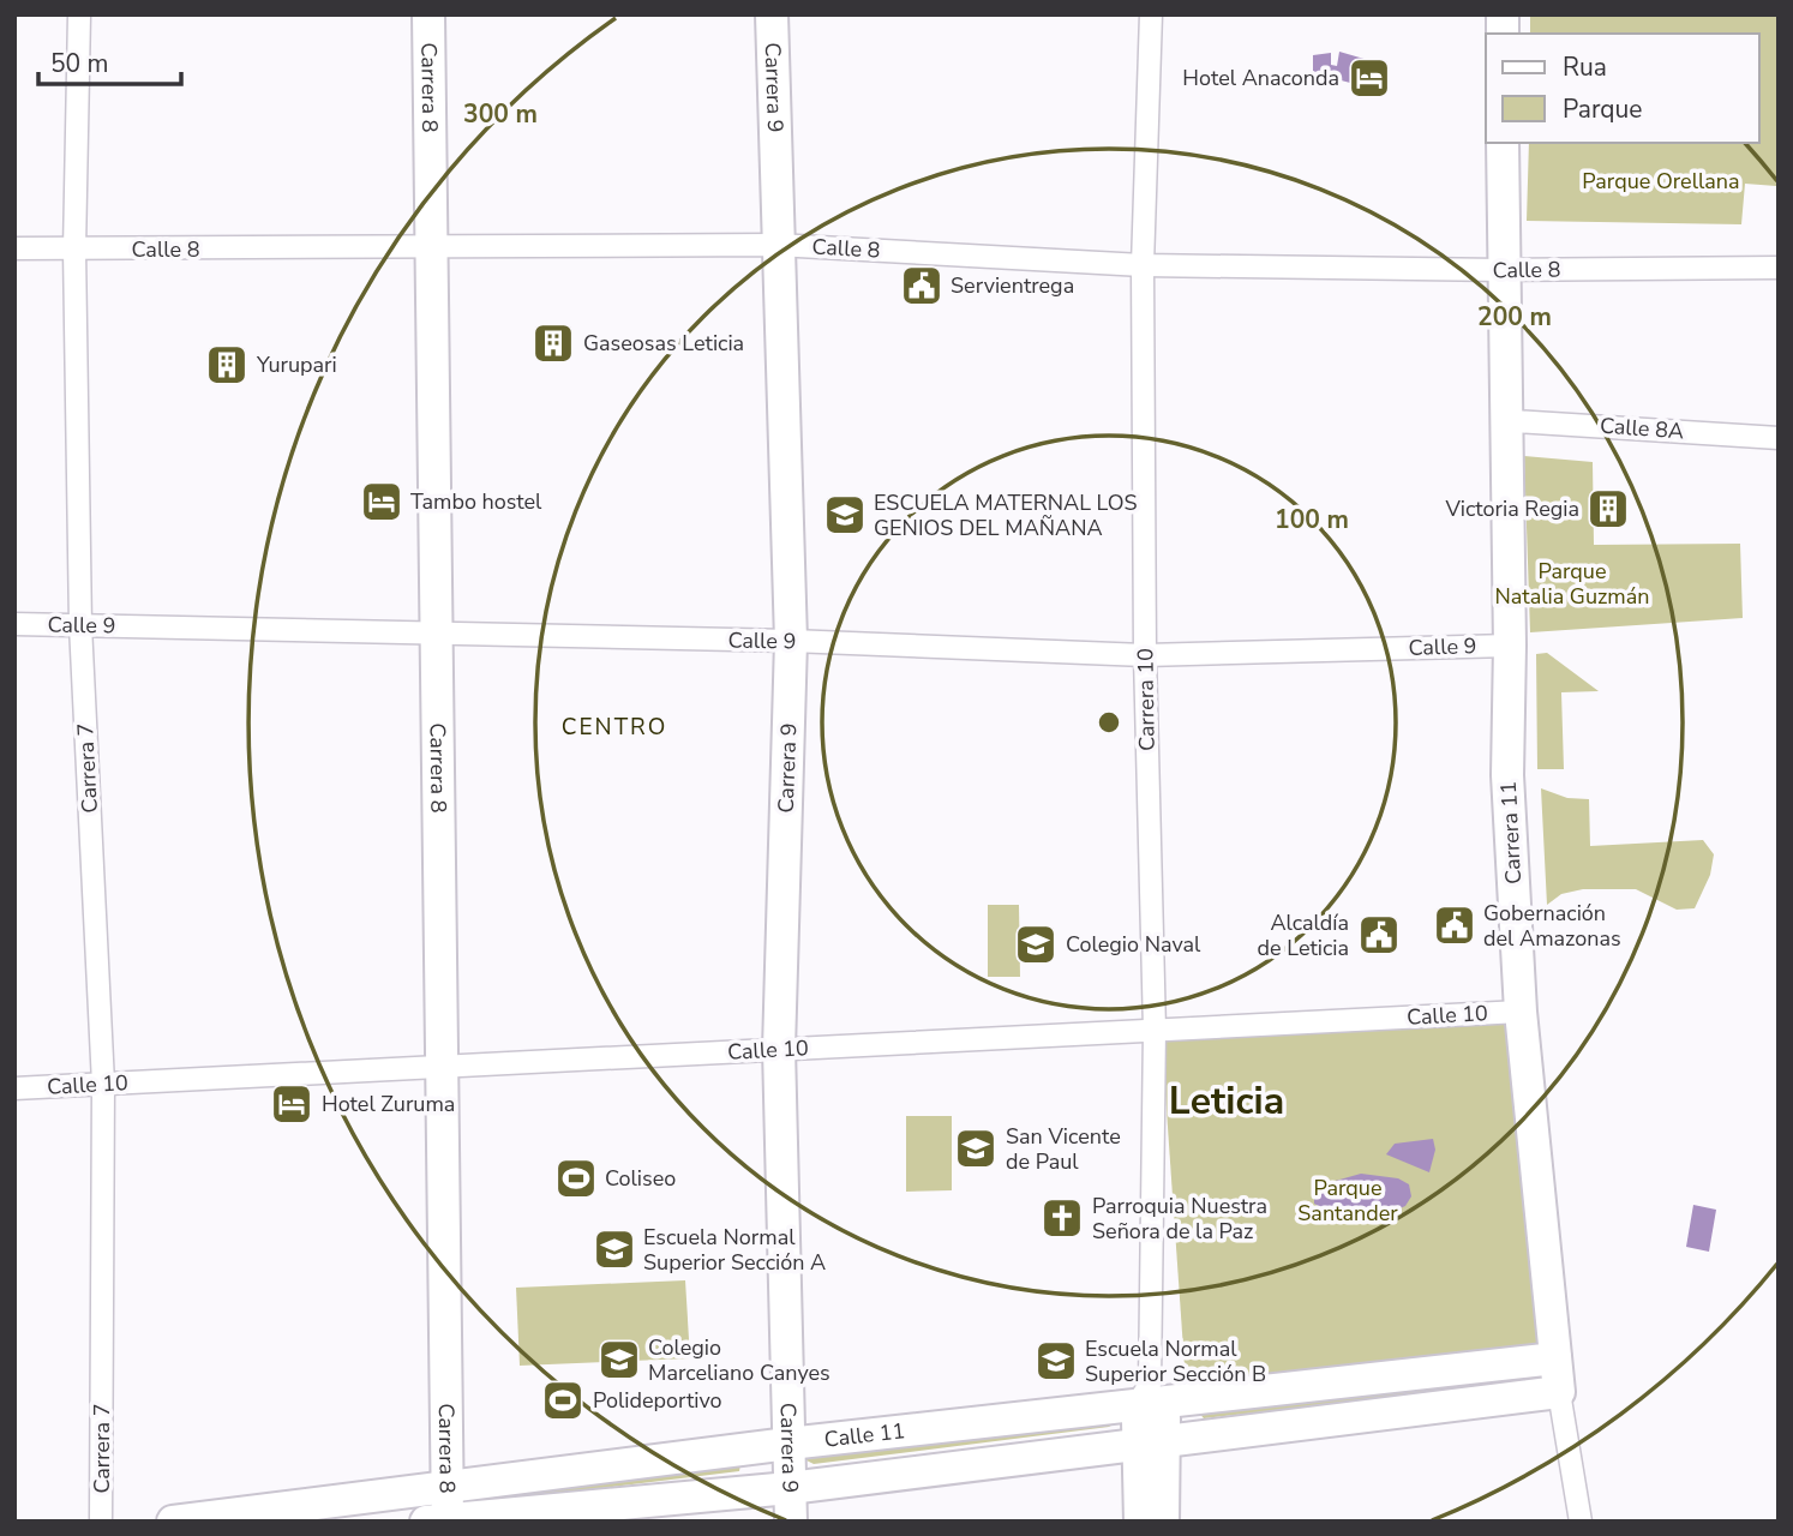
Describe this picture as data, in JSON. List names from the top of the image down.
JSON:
{
  "streets": {
    "street": [
      "Carrera 8",
      "Carrera 9",
      "Calle 8",
      "Calle 8A",
      "Calle 9",
      "Carrera 10",
      "Carrera 7",
      "Carrera 11",
      "Calle 10",
      "Calle 11"
    ]
  },
  "crossings": [
    ["Carrera 8", "Calle 8"],
    ["Carrera 8", "Calle 9"],
    ["Carrera 8", "Calle 10"],
    ["Carrera 8", "Calle 11"],
    ["Carrera 9", "Calle 8"],
    ["Carrera 9", "Calle 9"],
    ["Carrera 9", "Calle 10"],
    ["Carrera 9", "Calle 11"],
    ["Calle 8", "Carrera 10"],
    ["Calle 8", "Carrera 7"],
    ["Calle 8", "Carrera 11"],
    ["Calle 8A", "Carrera 11"],
    ["Calle 9", "Carrera 10"],
    ["Calle 9", "Carrera 7"],
    ["Calle 9", "Carrera 11"],
    ["Carrera 10", "Calle 10"],
    ["Carrera 10", "Calle 11"],
    ["Carrera 7", "Calle 10"],
    ["Carrera 11", "Calle 10"],
    ["Carrera 11", "Calle 11"]
  ],
  "districts": ["CENTRO", "Leticia"],
  "parks": ["Parque Orellana", "Parque Natalia Guzmán", "Parque Santander"],
  "places": {
    "hotel": ["Hotel Anaconda", "Tambo hostel", "Hotel Zuruma"],
    "public building": ["Servientrega", "Gobernación del Amazonas", "Alcaldía de Leticia"],
    "building": ["Gaseosas Leticia", "Yurupari", "Victoria Regia"],
    "school or university": [
      "ESCUELA MATERNAL LOS GENIOS DEL MAÑANA",
      "Colegio Naval",
      "San Vicente de Paul",
      "Escuela Normal Superior Sección A",
      "Colegio Marceliano Canyes",
      "Escuela Normal Superior Sección B"
    ],
    "sports": ["Coliseo", "Polideportivo"],
    "church": ["Parroquia Nuestra Señora de la Paz"]
  },
  "legend": ["Rua", "Parque"],
  "scale_bar": "50 m",
  "rings": ["300 m", "200 m", "100 m"]
}
